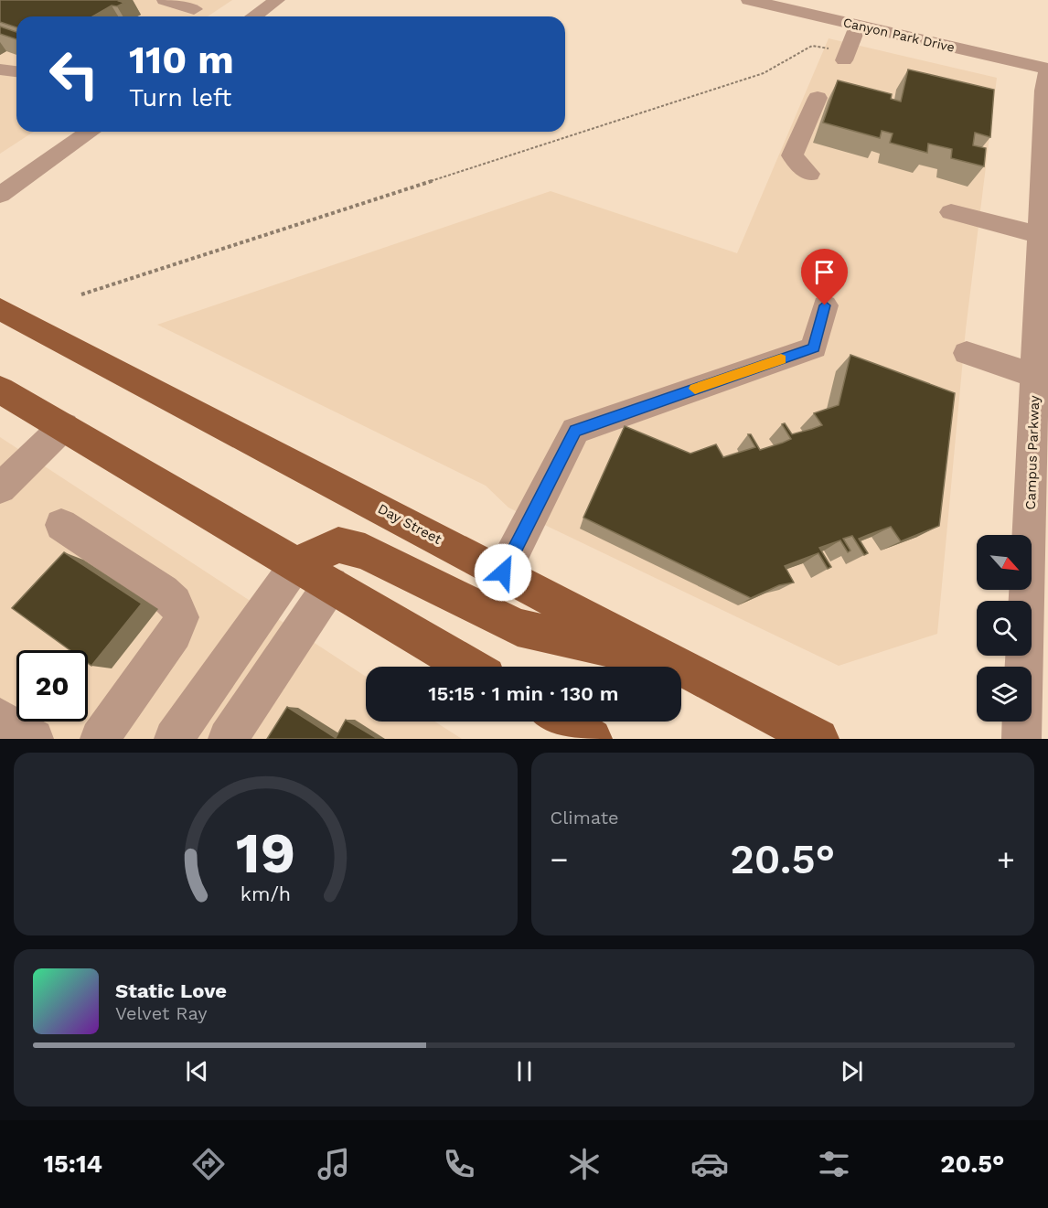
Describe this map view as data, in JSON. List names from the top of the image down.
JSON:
{
  "streets": {
    "main road": ["Day Street"],
    "street": ["Canyon Park Drive", "Campus Parkway"]
  },
  "crossings": [
    ["Canyon Park Drive", "Campus Parkway"]
  ],
  "north": "bottom right",
  "page": {
    "turn": ["110 m", "Turn left"],
    "limit": "20",
    "trip": "15:15 · 1 min · 130 m",
    "tile": "Climate",
    "heat": ["−", "20.5°", "+"],
    "song": ["Static Love", "Velvet Ray"],
    "tabs": ["15:14", "20.5°"],
    "gauge": ["19", "km/h"]
  }
}
